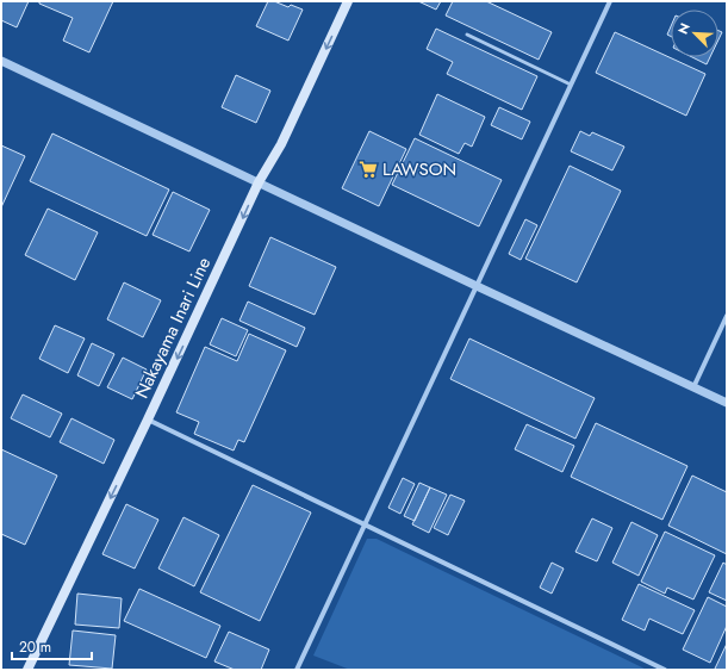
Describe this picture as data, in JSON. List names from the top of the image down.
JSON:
{
  "streets": {
    "main road": ["Nakayama Inari Line"]
  },
  "one_way": ["Nakayama Inari Line"],
  "places": {
    "supermarket": ["LAWSON"]
  },
  "scale_bar": "20 m",
  "north": "top left"
}
